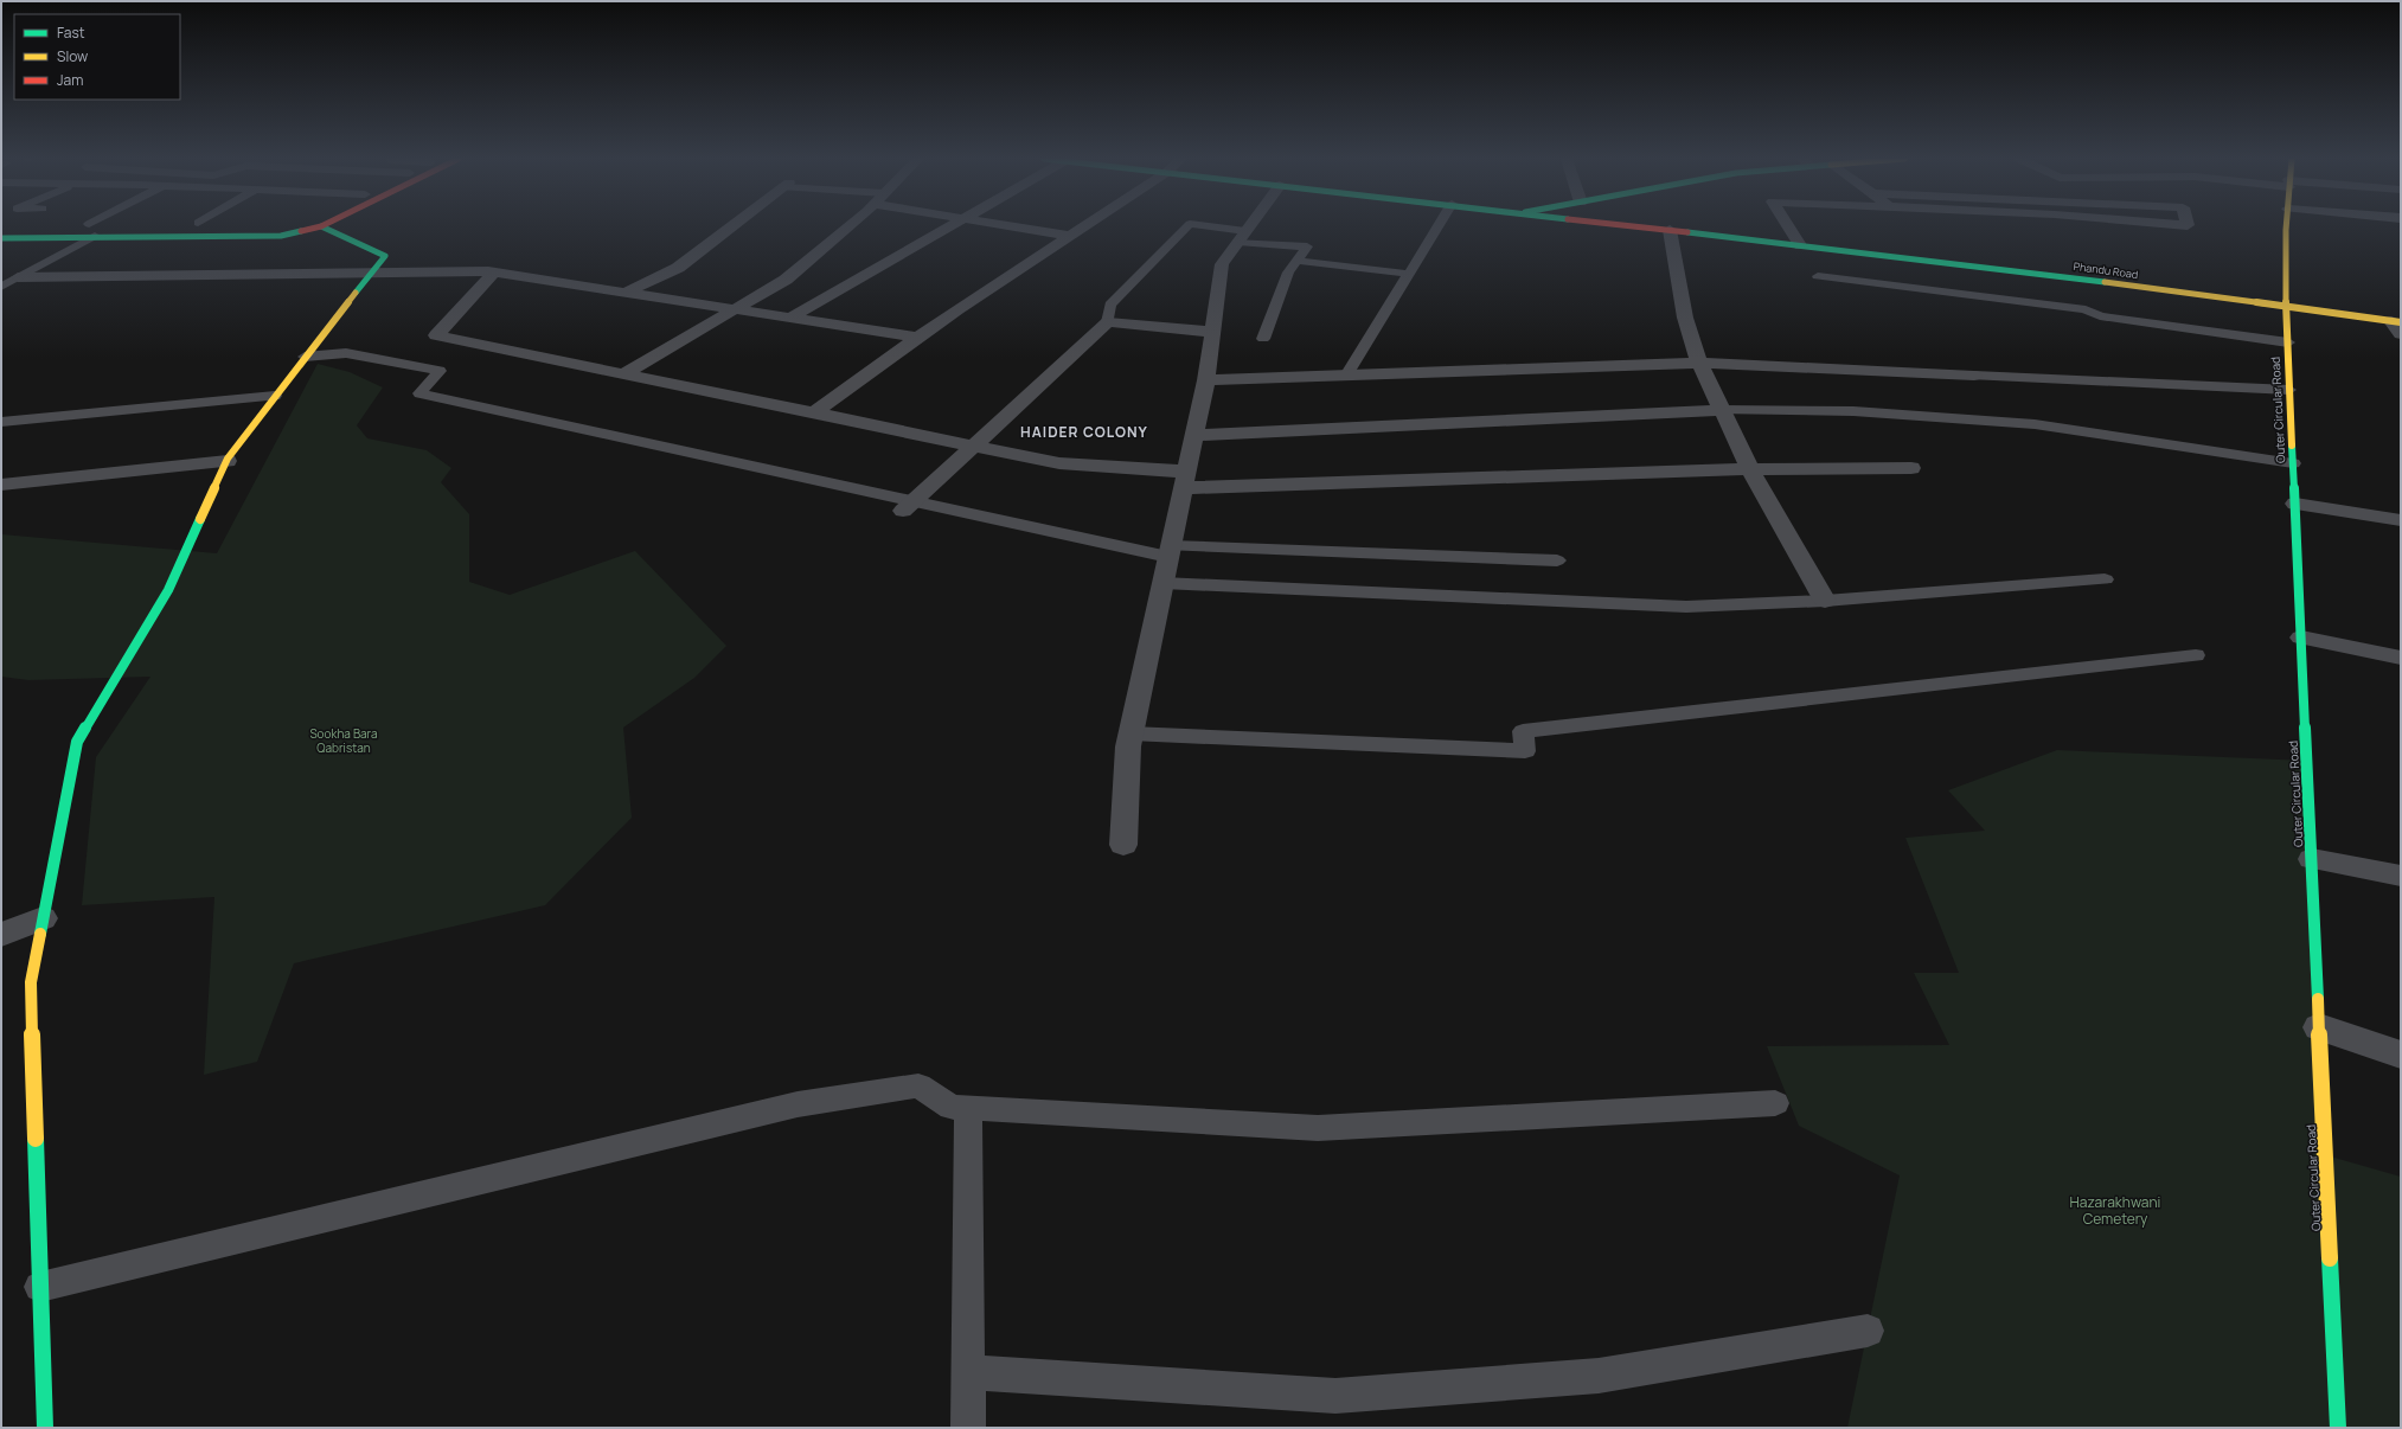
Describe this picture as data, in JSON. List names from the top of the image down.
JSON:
{
  "streets": {
    "main road": ["Phandu Road", "Outer Circular Road"]
  },
  "crossings": [
    ["Phandu Road", "Outer Circular Road"]
  ],
  "districts": ["HAIDER COLONY"],
  "parks": ["Sookha Bara Qabristan", "Hazarakhwani Cemetery"],
  "legend": ["Fast", "Slow", "Jam"]
}
